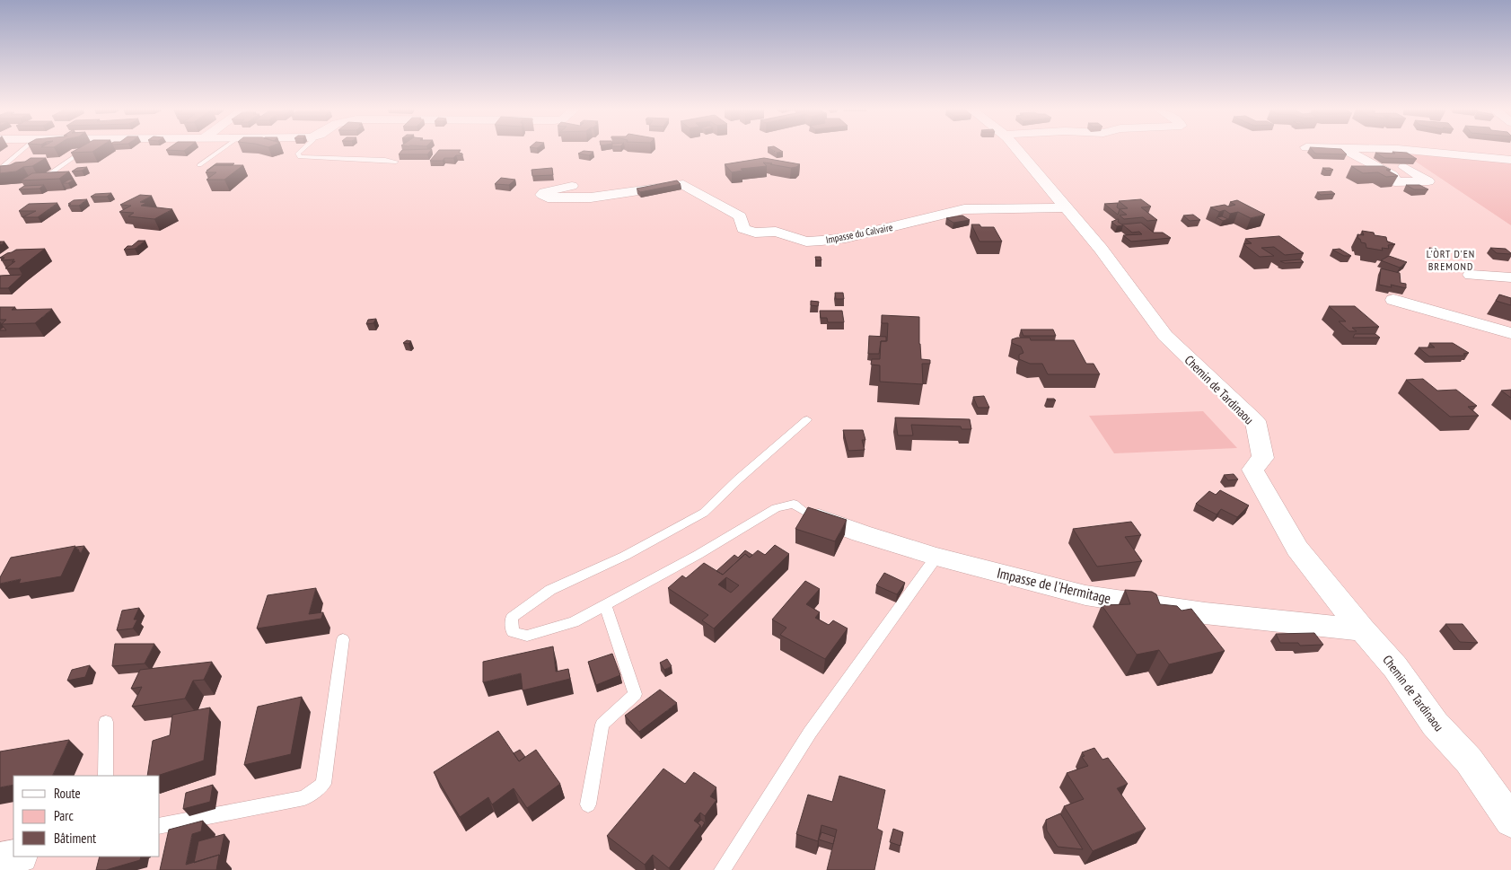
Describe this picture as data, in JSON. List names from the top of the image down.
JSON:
{
  "streets": {
    "street": ["Impasse du Calvaire", "Chemin de Tardinaou", "Impasse de l'Hermitage"]
  },
  "crossings": [
    ["Impasse du Calvaire", "Chemin de Tardinaou"],
    ["Chemin de Tardinaou", "Impasse de l'Hermitage"]
  ],
  "districts": ["L'ÒRT D'EN BREMOND"],
  "legend": ["Route", "Parc", "Bâtiment"]
}
